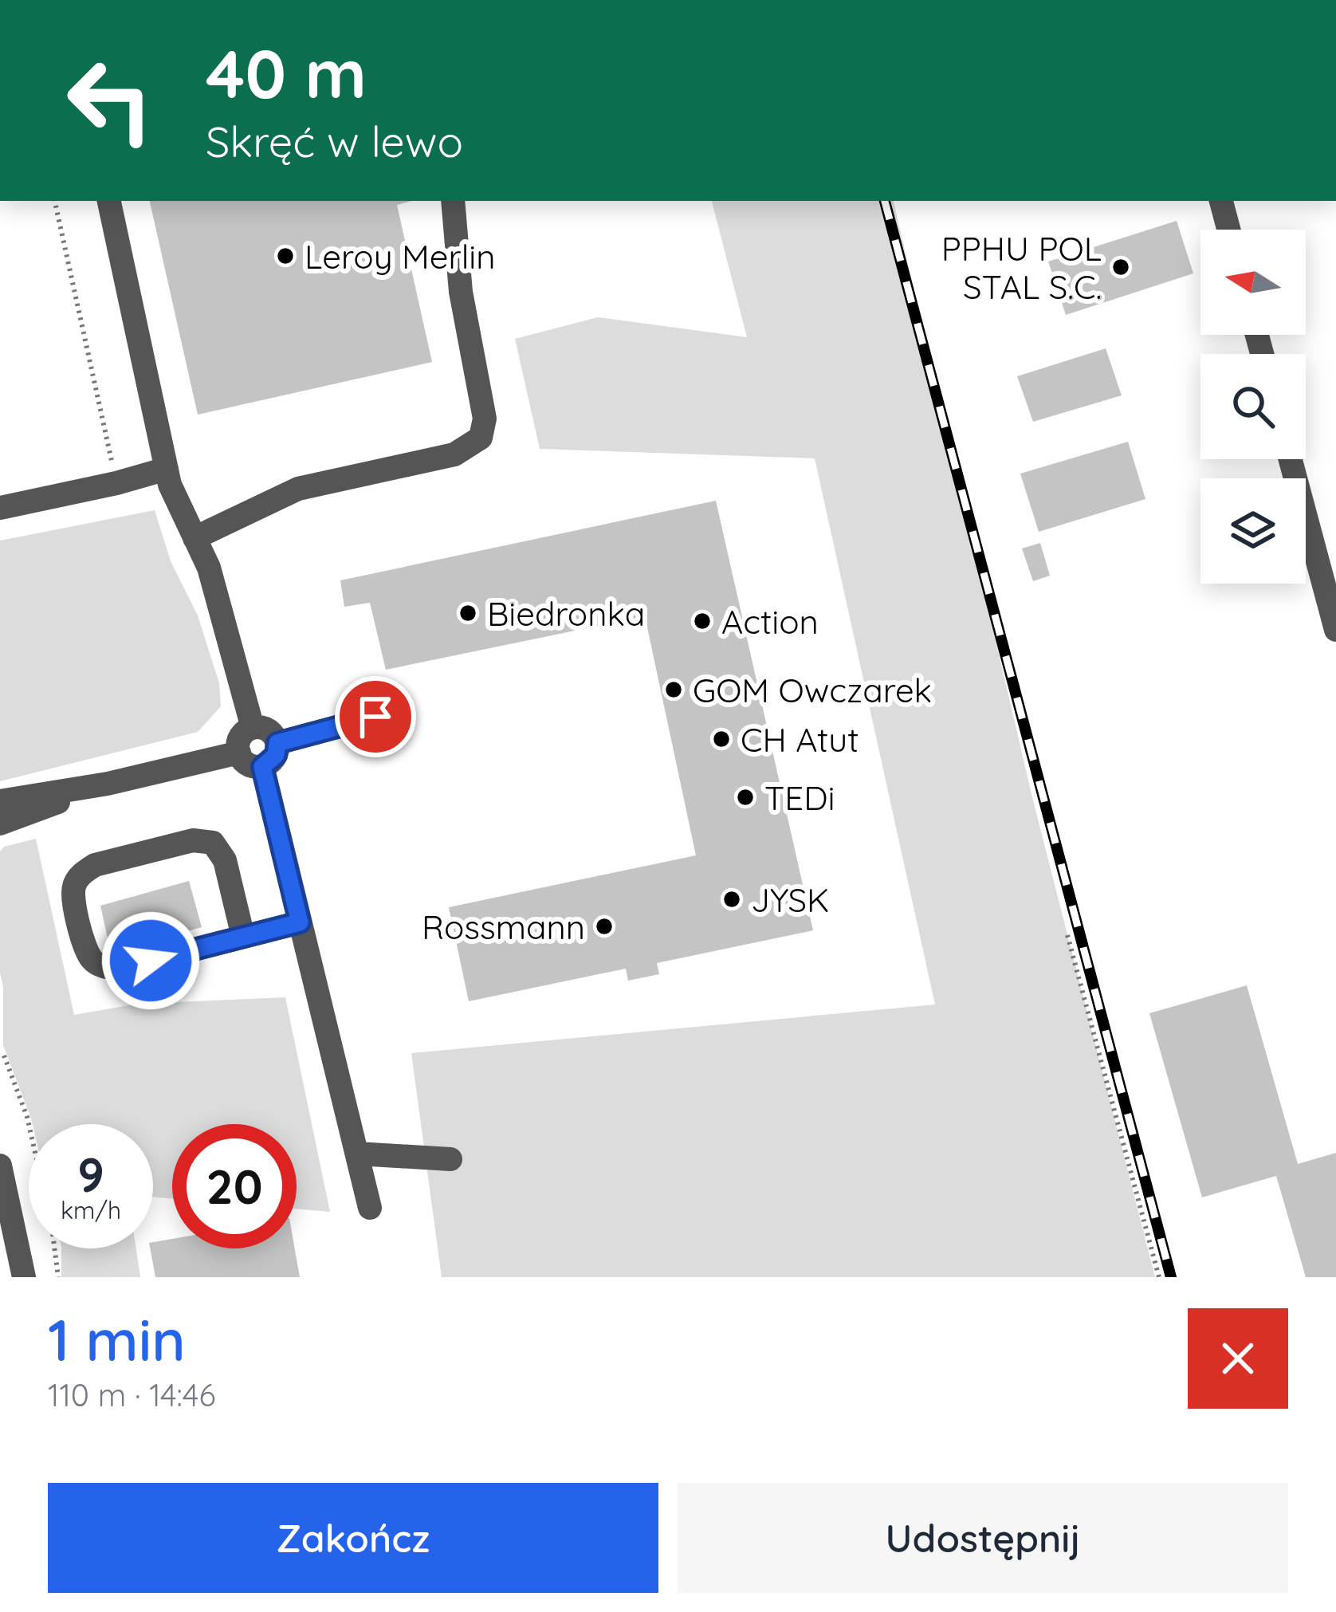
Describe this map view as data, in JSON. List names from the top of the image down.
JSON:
{
  "places": [
    "Leroy Merlin",
    "PPHU POL STAL S.C.",
    "Biedronka",
    "Action",
    "GOM Owczarek",
    "CH Atut",
    "TEDi",
    "JYSK",
    "Rossmann"
  ],
  "north": "left",
  "page": {
    "turn": ["40 m", "Skręć w lewo"],
    "speed": "9 km/h",
    "limit": "20",
    "heading": ["1 min", "110 m · 14:46"],
    "buttons": ["Zakończ", "Udostępnij"]
  }
}
